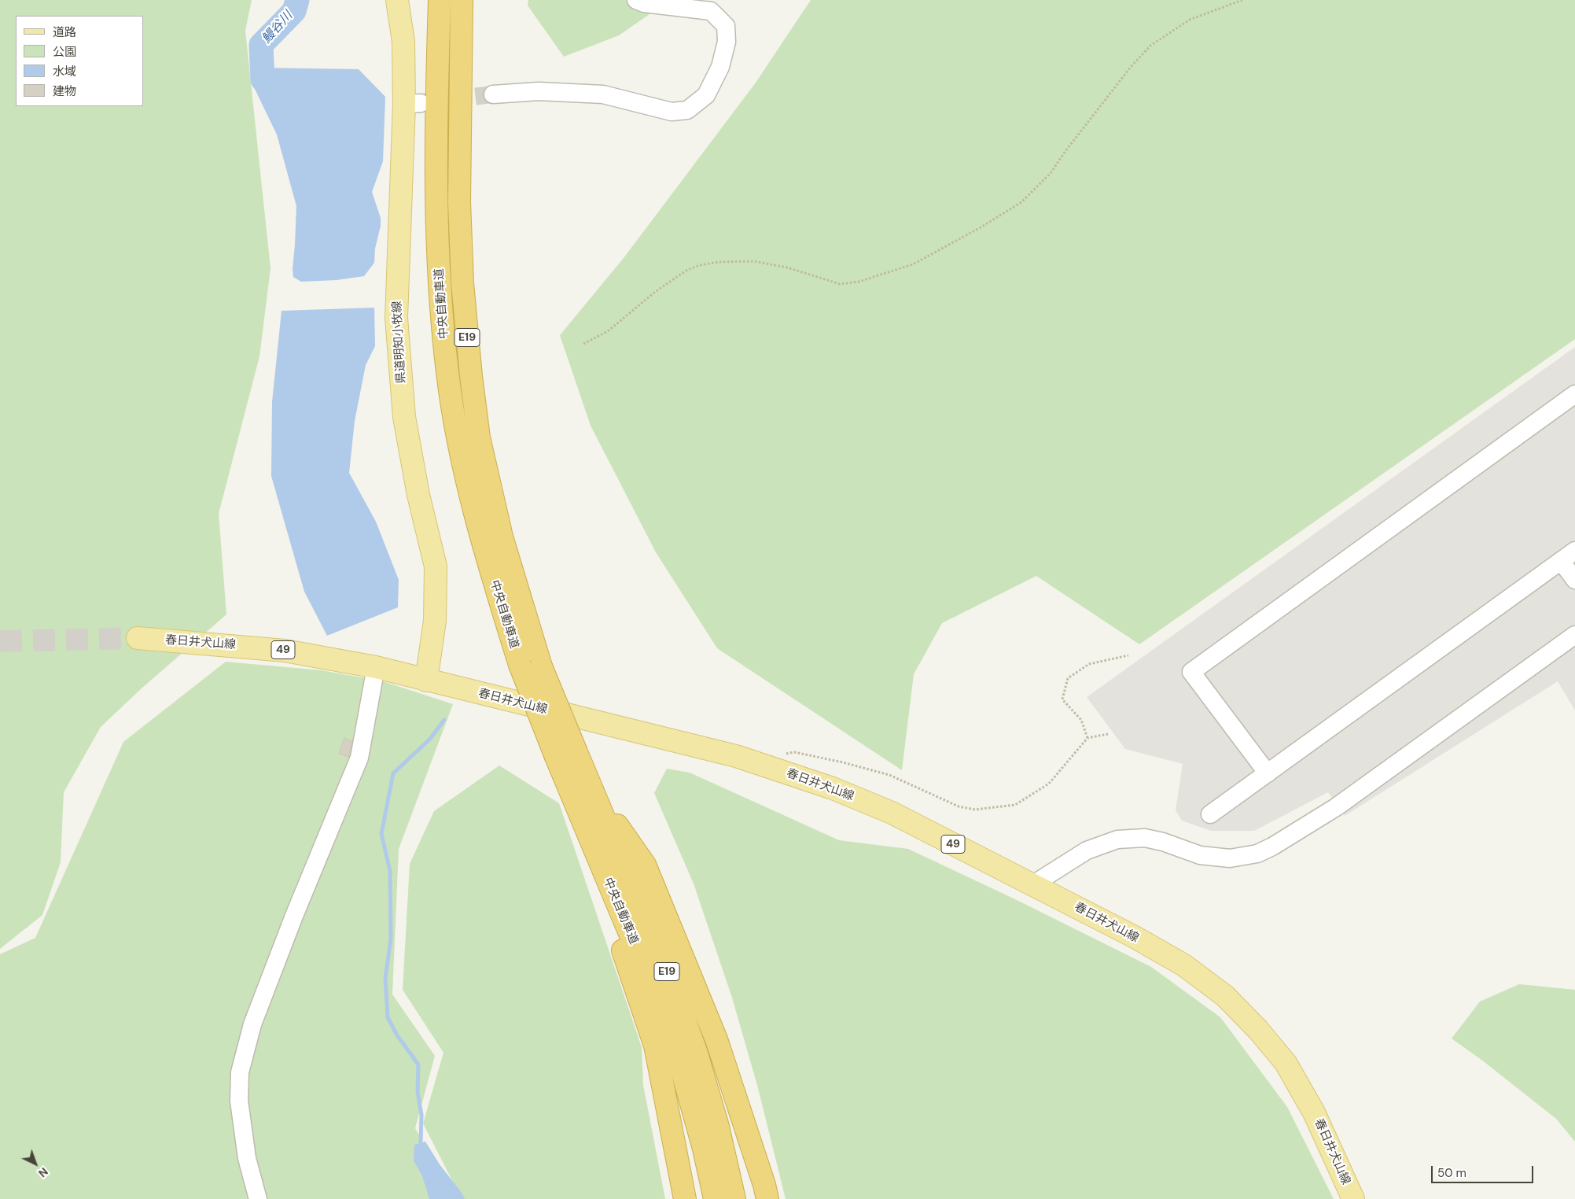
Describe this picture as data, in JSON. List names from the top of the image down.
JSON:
{
  "streets": {
    "highway": ["中央自動車道", "E19"],
    "main road": ["県道明知小牧線", "春日井犬山線", "49"]
  },
  "crossings": [
    ["県道明知小牧線", "春日井犬山線"]
  ],
  "water": ["鰻谷川"],
  "legend": [
    "道路",
    "公園",
    "水域",
    "建物"
  ],
  "scale_bar": "50 m",
  "north": "bottom right"
}
